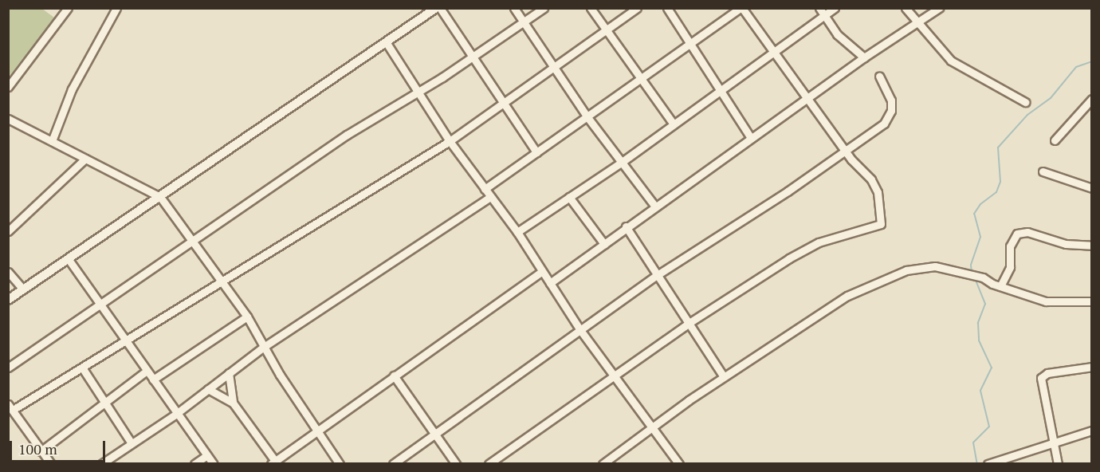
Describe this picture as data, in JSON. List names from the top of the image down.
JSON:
{
  "scale_bar": "100 m"
}
